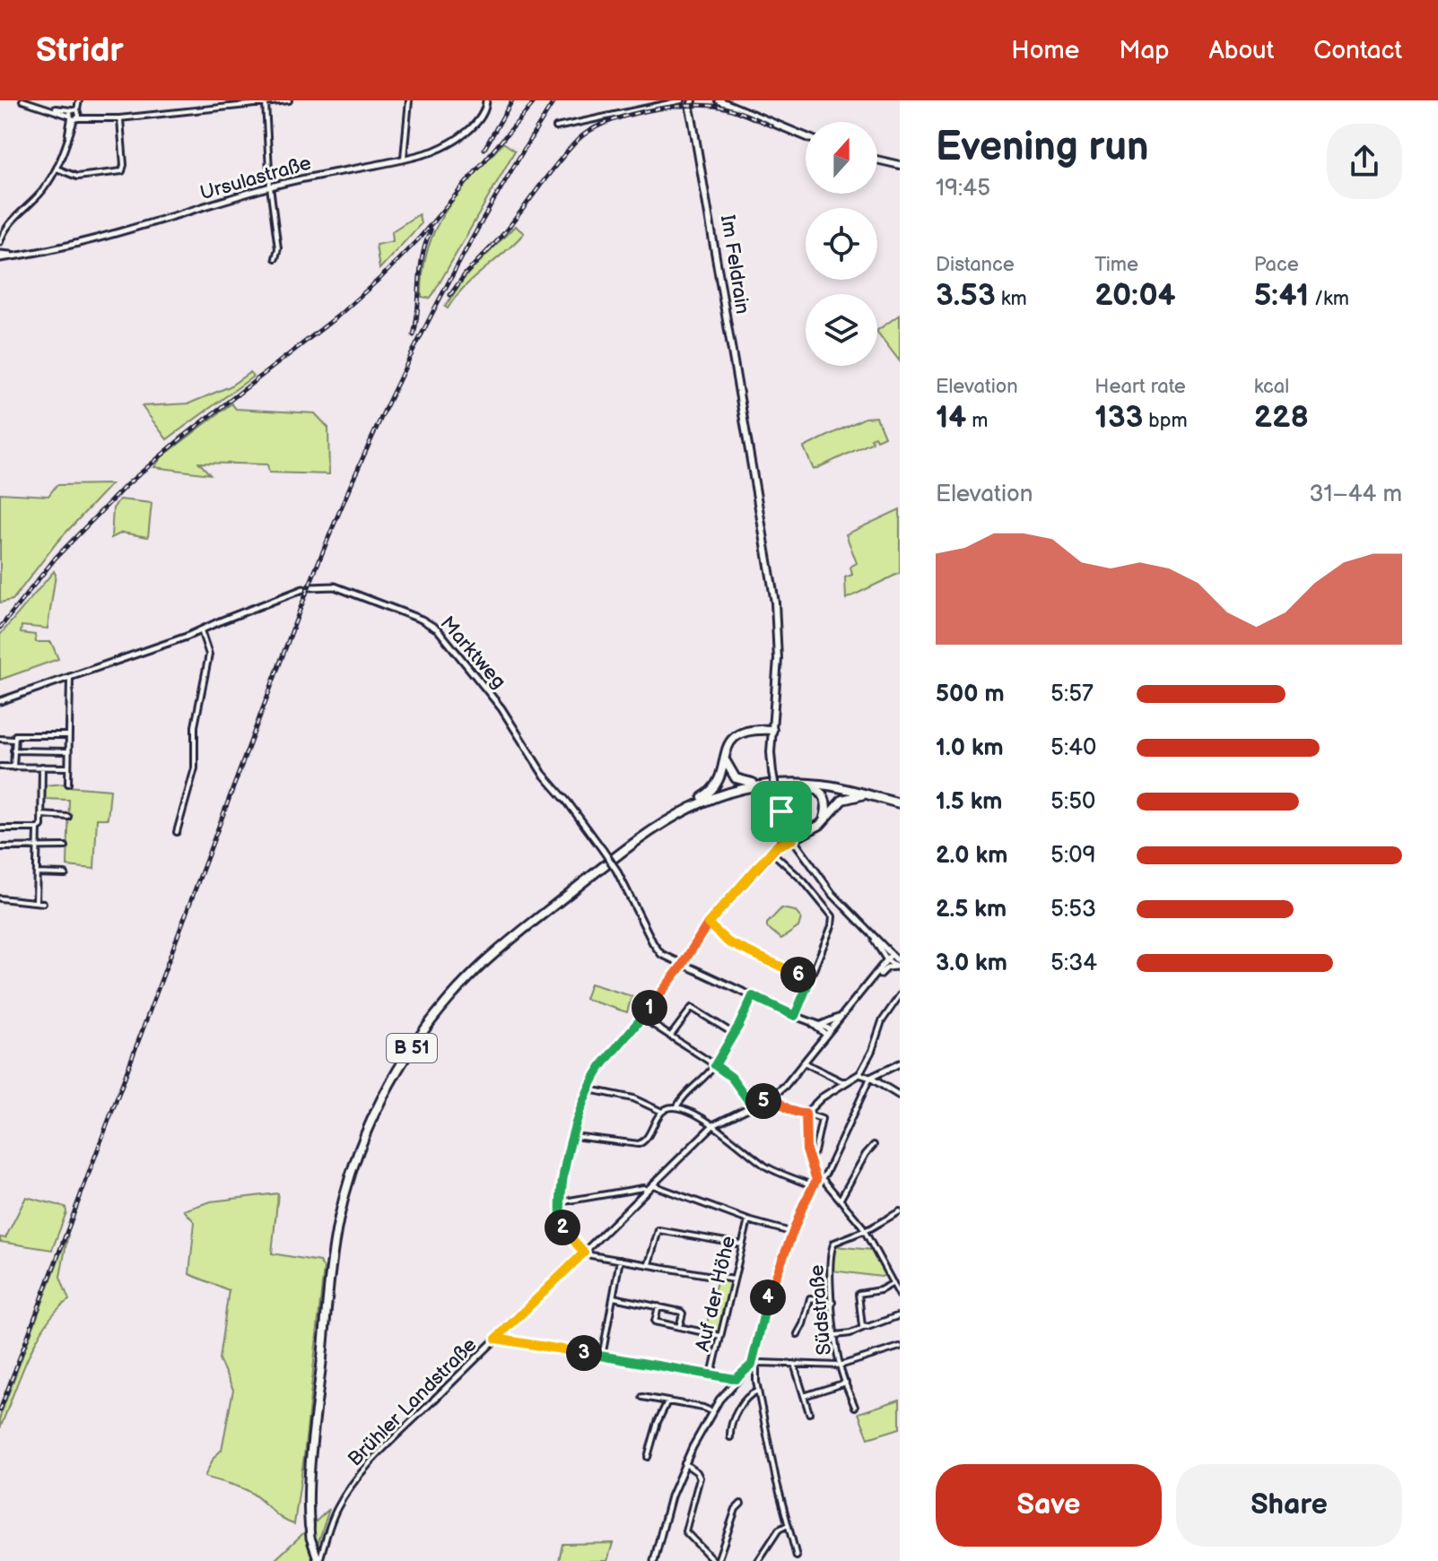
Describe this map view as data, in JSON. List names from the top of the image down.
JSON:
{
  "streets": {
    "highway": ["B 51"],
    "main road": ["Im Feldrain"],
    "street": [
      "Ursulastraße",
      "Marktweg",
      "Auf der Höhe",
      "Südstraße",
      "Brühler Landstraße"
    ]
  },
  "crossings": [
    ["B 51", "Brühler Landstraße"]
  ],
  "north": "top",
  "page": {
    "header": "Stridr",
    "nav": [
      "Home",
      "Map",
      "About",
      "Contact"
    ],
    "heading": ["Evening run", "19:45"],
    "stats": [
      ["Distance", "3.53 km"],
      ["Time", "20:04"],
      ["Pace", "5:41 /km"],
      ["Elevation", "14 m"],
      ["Heart rate", "133 bpm"],
      ["kcal", "228"]
    ],
    "chart": ["Elevation", "31–44 m"],
    "list": [
      {
        "name": "500 m",
        "note": "5:57"
      },
      {
        "name": "1.0 km",
        "note": "5:40"
      },
      {
        "name": "1.5 km",
        "note": "5:50"
      },
      {
        "name": "2.0 km",
        "note": "5:09"
      },
      {
        "name": "2.5 km",
        "note": "5:53"
      },
      {
        "name": "3.0 km",
        "note": "5:34"
      }
    ],
    "pins": [
      "6",
      "1",
      "5",
      "2",
      "4",
      "3"
    ],
    "buttons": ["Save", "Share"]
  }
}
